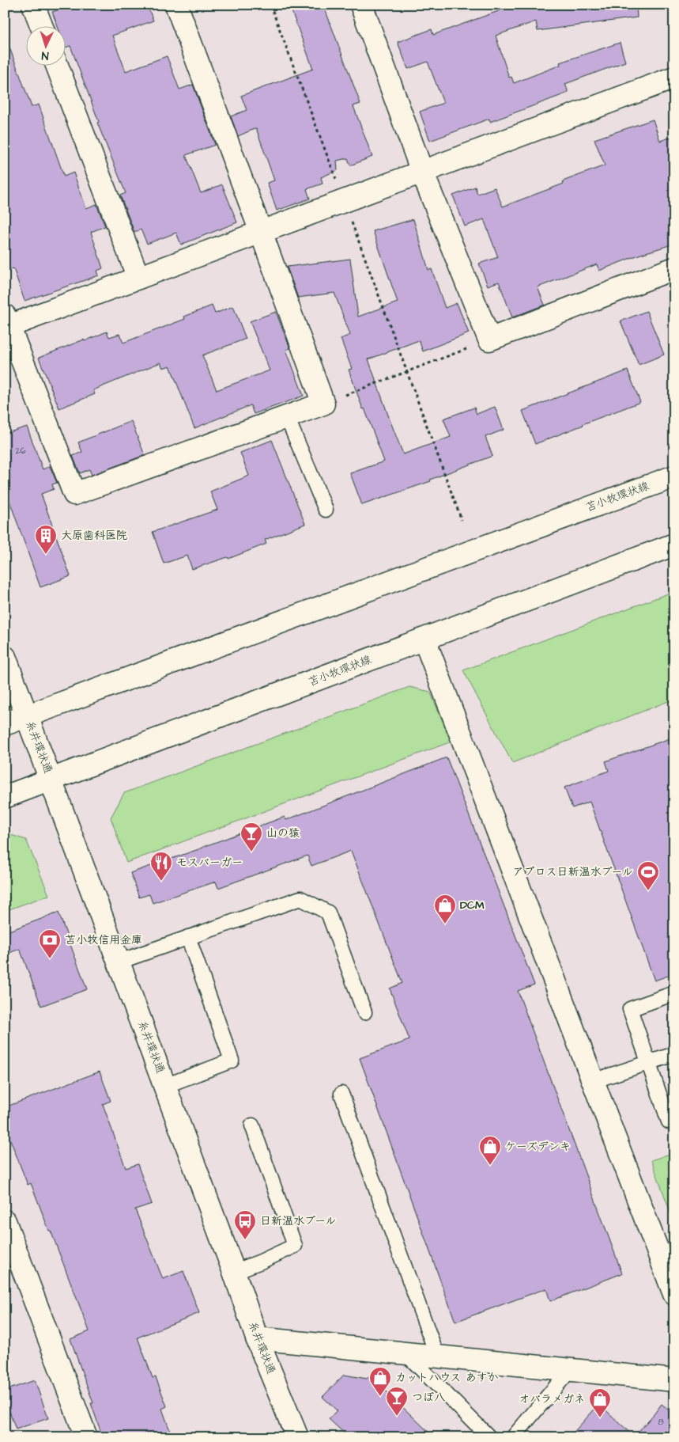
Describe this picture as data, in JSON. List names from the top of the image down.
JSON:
{
  "streets": {
    "street": ["苫小牧環状線", "糸井環状通"]
  },
  "crossings": [
    ["苫小牧環状線", "糸井環状通"]
  ],
  "places": {
    "building": ["大原歯科医院"],
    "bar": ["山の猿", "つぼ八"],
    "restaurant": ["モスバーガー"],
    "sports": ["アブロス日新温水プール"],
    "shop": [
      "DCM",
      "ケーズデンキ",
      "カットハウス あすか",
      "オバラメガネ"
    ],
    "bank": ["苫小牧信用金庫"],
    "bus stop": ["日新温水プール"]
  },
  "house_numbers": ["26", "8"],
  "north": "bottom"
}
